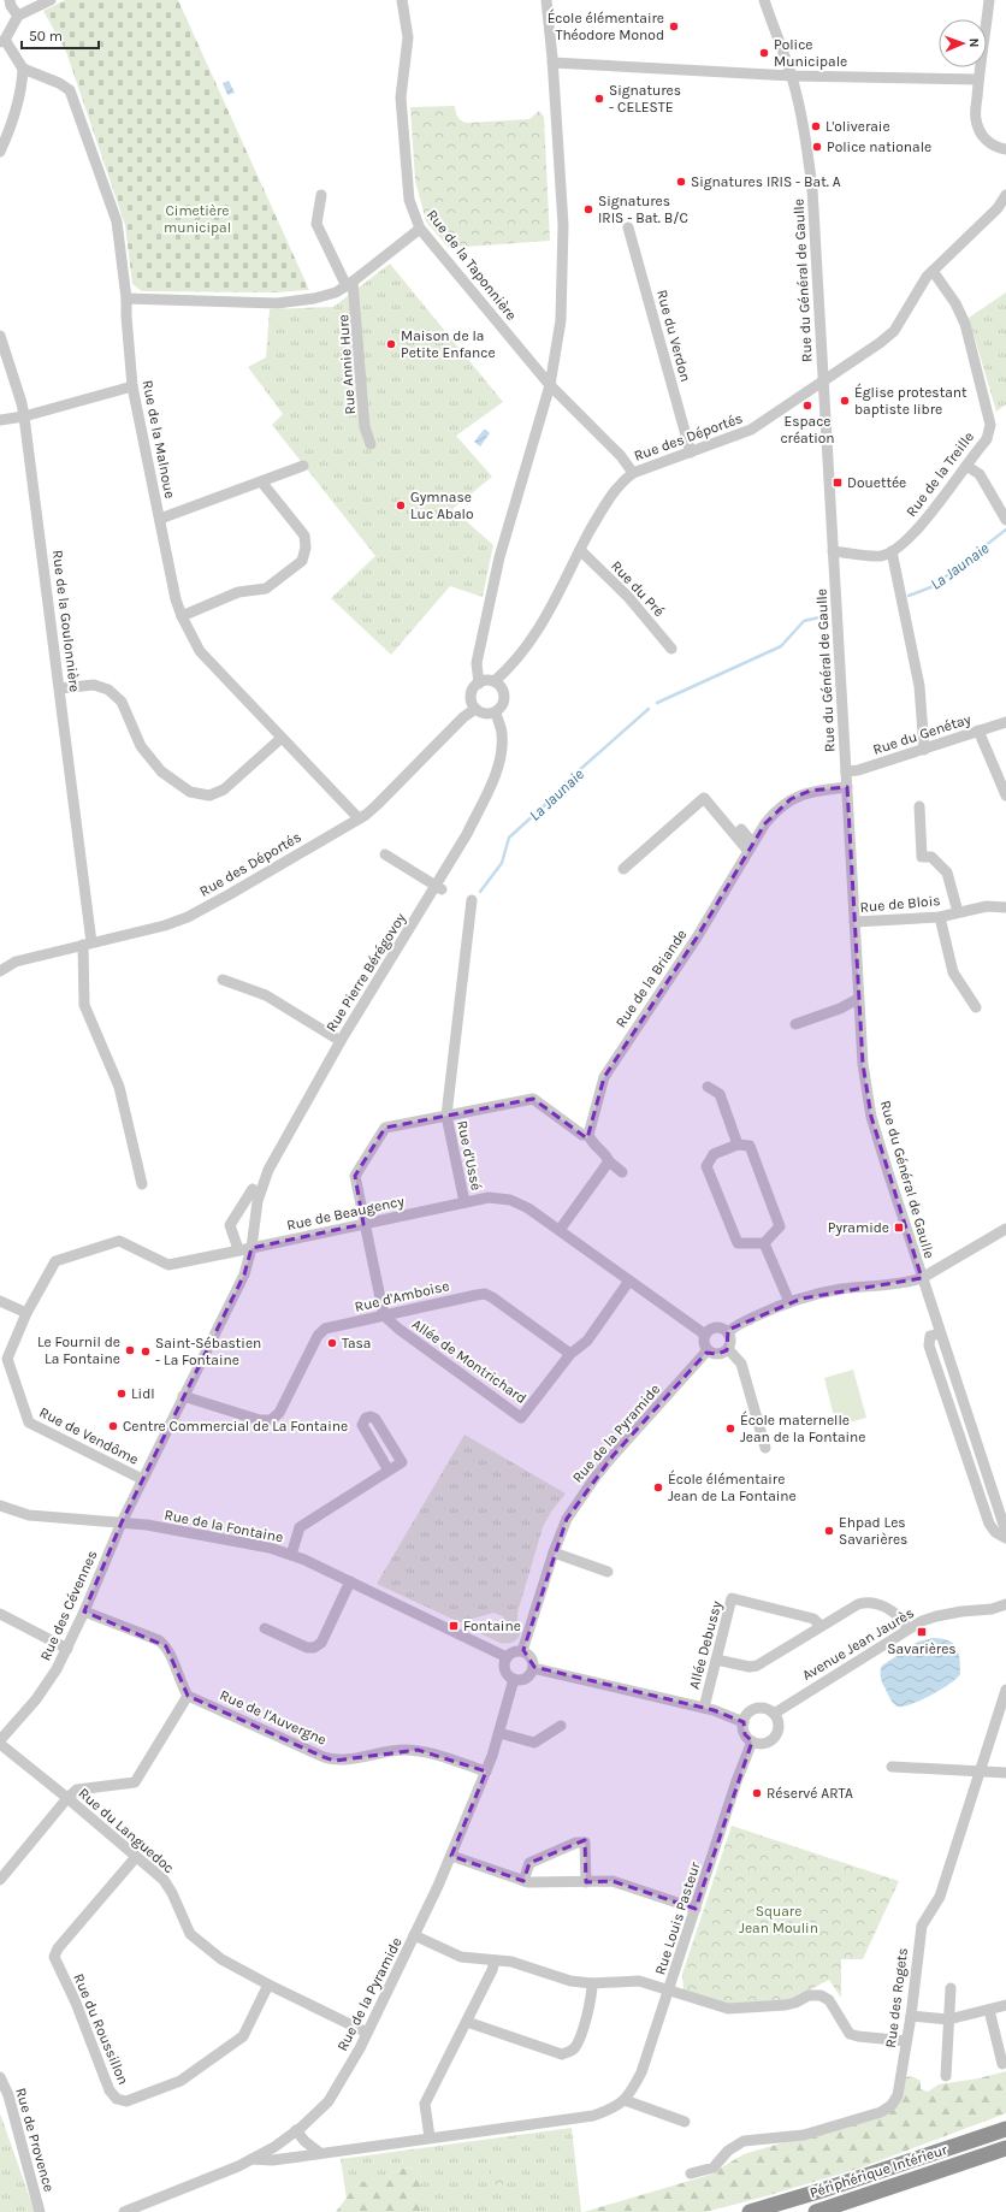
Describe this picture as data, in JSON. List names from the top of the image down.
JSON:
{
  "streets": {
    "highway": ["Périphérique Intérieur"],
    "street": [
      "Rue de la Taponnière",
      "Rue du Général de Gaulle",
      "Rue du Verdon",
      "Rue Annie Hure",
      "Rue des Déportés",
      "Rue de la Malnoue",
      "Rue de la Treille",
      "Rue du Pré",
      "Rue de la Goulonnière",
      "Rue du Genétay",
      "Rue de Blois",
      "Rue Pierre Bérégovoy",
      "Rue de la Briande",
      "Rue d'Ussé",
      "Rue de Beaugency",
      "Rue d'Amboise",
      "Allée de Montrichard",
      "Rue de la Pyramide",
      "Rue de Vendôme",
      "Rue de la Fontaine",
      "Rue des Cévennes",
      "Avenue Jean Jaurès",
      "Allée Debussy",
      "Rue de l'Auvergne",
      "Rue du Languedoc",
      "Rue Louis Pasteur",
      "Rue des Rogets",
      "Rue du Roussillon",
      "Rue de Provence"
    ]
  },
  "crossings": [
    ["Rue de la Taponnière", "Rue des Déportés"],
    ["Rue du Général de Gaulle", "Rue des Déportés"],
    ["Rue du Général de Gaulle", "Rue de la Treille"],
    ["Rue du Général de Gaulle", "Rue du Genétay"],
    ["Rue du Général de Gaulle", "Rue de Blois"],
    ["Rue du Général de Gaulle", "Rue de la Briande"],
    ["Rue du Verdon", "Rue des Déportés"],
    ["Rue des Déportés", "Rue de la Malnoue"],
    ["Rue des Déportés", "Rue de la Treille"],
    ["Rue des Déportés", "Rue du Pré"],
    ["Rue des Déportés", "Rue de la Goulonnière"],
    ["Rue des Déportés", "Rue Pierre Bérégovoy"],
    ["Rue Pierre Bérégovoy", "Rue de Beaugency"],
    ["Rue Pierre Bérégovoy", "Rue de Vendôme"],
    ["Rue d'Ussé", "Rue de Beaugency"],
    ["Rue de Beaugency", "Rue de la Pyramide"],
    ["Rue de Beaugency", "Rue de Vendôme"],
    ["Rue d'Amboise", "Allée de Montrichard"],
    ["Rue de la Pyramide", "Rue de la Fontaine"],
    ["Rue de la Pyramide", "Rue de l'Auvergne"],
    ["Rue de la Pyramide", "Rue du Languedoc"],
    ["Rue de la Pyramide", "Rue Louis Pasteur"],
    ["Rue de la Fontaine", "Rue des Cévennes"],
    ["Rue des Cévennes", "Rue du Languedoc"],
    ["Avenue Jean Jaurès", "Rue Louis Pasteur"],
    ["Rue du Languedoc", "Rue du Roussillon"]
  ],
  "water": ["La Jaunaie"],
  "parks": ["Cimetière municipal", "Square Jean Moulin"],
  "places": {
    "other": [
      "École élémentaire Théodore Monod",
      "Police Municipale",
      "Signatures - CELESTE",
      "L'oliveraie",
      "Police nationale",
      "Signatures IRIS - Bat. A",
      "Signatures IRIS - Bat. B/C",
      "Maison de la Petite Enfance",
      "Église protestant baptiste libre",
      "Espace création",
      "Gymnase Luc Abalo",
      "Tasa",
      "Le Fournil de La Fontaine",
      "Saint-Sébastien - La Fontaine",
      "Lidl",
      "Centre Commercial de La Fontaine",
      "École maternelle Jean de la Fontaine",
      "École élémentaire Jean de La Fontaine",
      "Ehpad Les Savarières",
      "Réservé ARTA"
    ],
    "transit": [
      "Douettée",
      "Pyramide",
      "Fontaine",
      "Savarières"
    ]
  },
  "scale_bar": "50 m",
  "north": "right"
}
